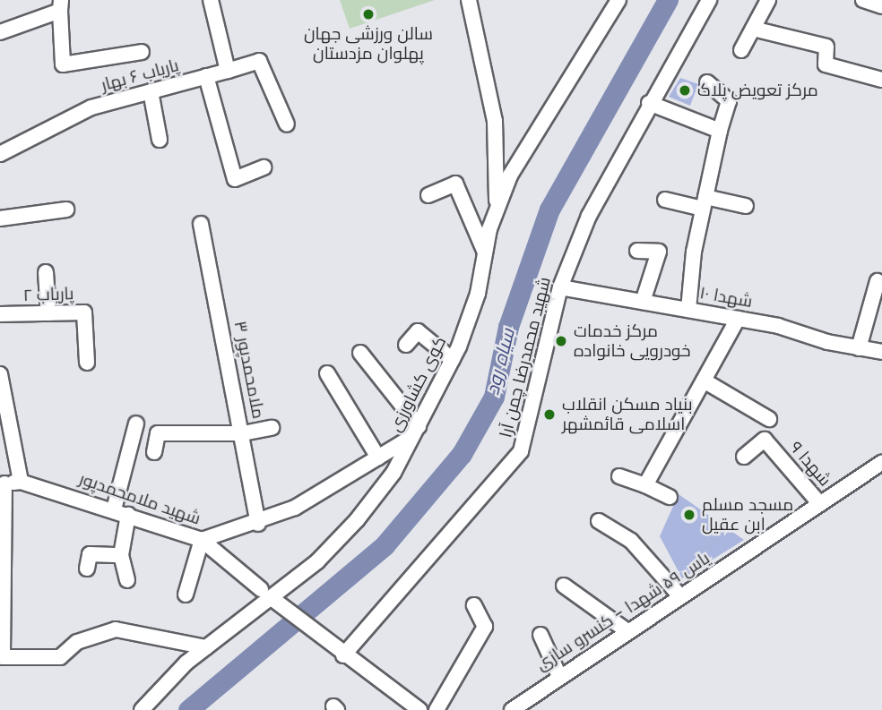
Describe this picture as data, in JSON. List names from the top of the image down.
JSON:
{
  "streets": {
    "street": [
      "پاریاب ۶ بهار",
      "پاریاب ۲",
      "شهدا ۱۰",
      "شهید محمدرضا چمن آرا",
      "ملامحمدپور ۳",
      "کوی کشاورزی",
      "شهدا ۹",
      "شهید ملامحمدپور",
      "یاس ۵۹ شهدا - کنسرو سازی"
    ]
  },
  "crossings": [
    ["شهدا ۱۰", "شهید محمدرضا چمن آرا"],
    ["ملامحمدپور ۳", "شهید ملامحمدپور"],
    ["کوی کشاورزی", "شهید ملامحمدپور"],
    ["شهدا ۹", "یاس ۵۹ شهدا - کنسرو سازی"]
  ],
  "water": ["سیاه رود"],
  "places": [
    "سالن ورزشی جهان پهلوان مزدستان",
    "مرکز تعویض پلاک",
    "مرکز خدمات خودرویی خانواده",
    "بنیاد مسکن انقلاب اسلامی قائمشهر",
    "مسجد مسلم ابن عقیل"
  ]
}
